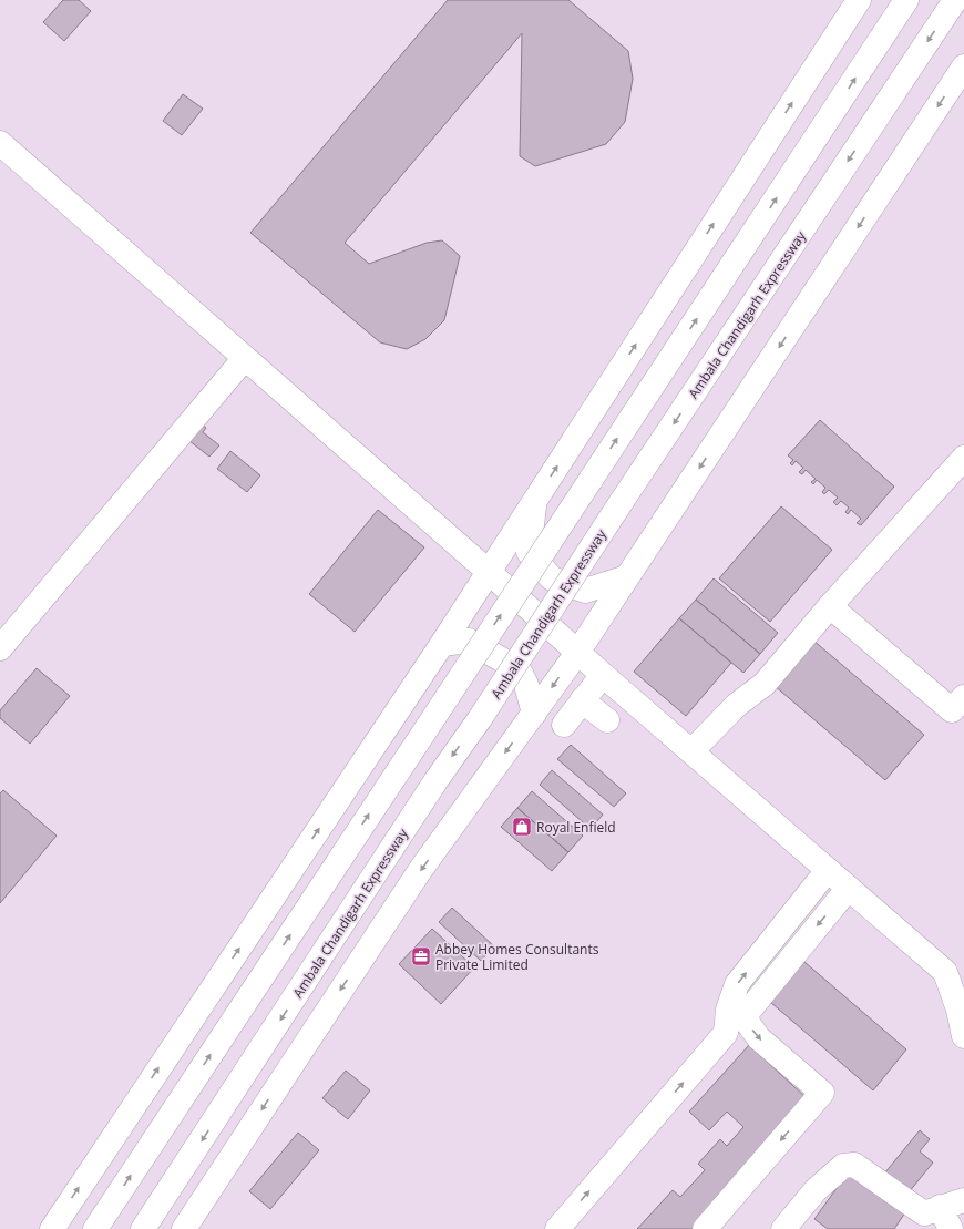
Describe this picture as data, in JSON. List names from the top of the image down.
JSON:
{
  "streets": {
    "main road": ["Ambala Chandigarh Expressway"]
  },
  "places": {
    "shop": ["Royal Enfield"],
    "office": ["Abbey Homes Consultants Private Limited"]
  }
}
